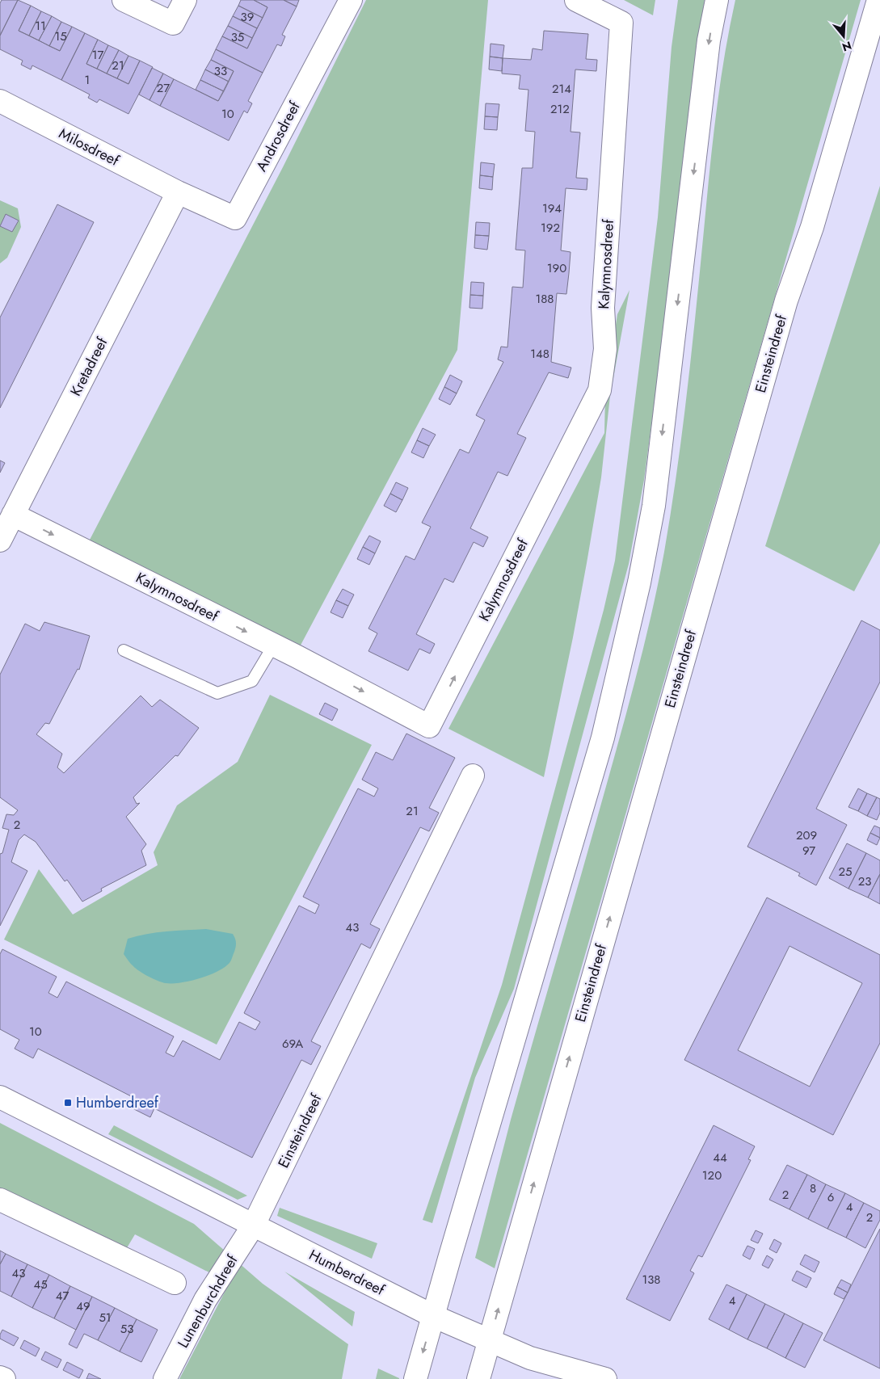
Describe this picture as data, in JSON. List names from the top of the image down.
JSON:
{
  "streets": {
    "street": [
      "Androsdreef",
      "Milosdreef",
      "Kalymnosdreef",
      "Einsteindreef",
      "Kretadreef",
      "Humberdreef",
      "Lunenburchdreef"
    ]
  },
  "crossings": [
    ["Androsdreef", "Milosdreef"],
    ["Androsdreef", "Kretadreef"],
    ["Milosdreef", "Kretadreef"],
    ["Kalymnosdreef", "Kretadreef"],
    ["Einsteindreef", "Humberdreef"],
    ["Einsteindreef", "Lunenburchdreef"],
    ["Humberdreef", "Lunenburchdreef"]
  ],
  "places": {
    "transit": ["Humberdreef"]
  },
  "house_numbers": [
    "39",
    "11",
    "15",
    "35",
    "17",
    "21",
    "33",
    "1",
    "27",
    "214",
    "212",
    "10",
    "194",
    "192",
    "190",
    "188",
    "148",
    "21",
    "2",
    "209",
    "97",
    "25",
    "23",
    "43",
    "10",
    "69A",
    "44",
    "120",
    "8",
    "2",
    "6",
    "4",
    "2",
    "43",
    "138",
    "45",
    "47",
    "4",
    "49",
    "51",
    "53"
  ],
  "north": "bottom"
}
